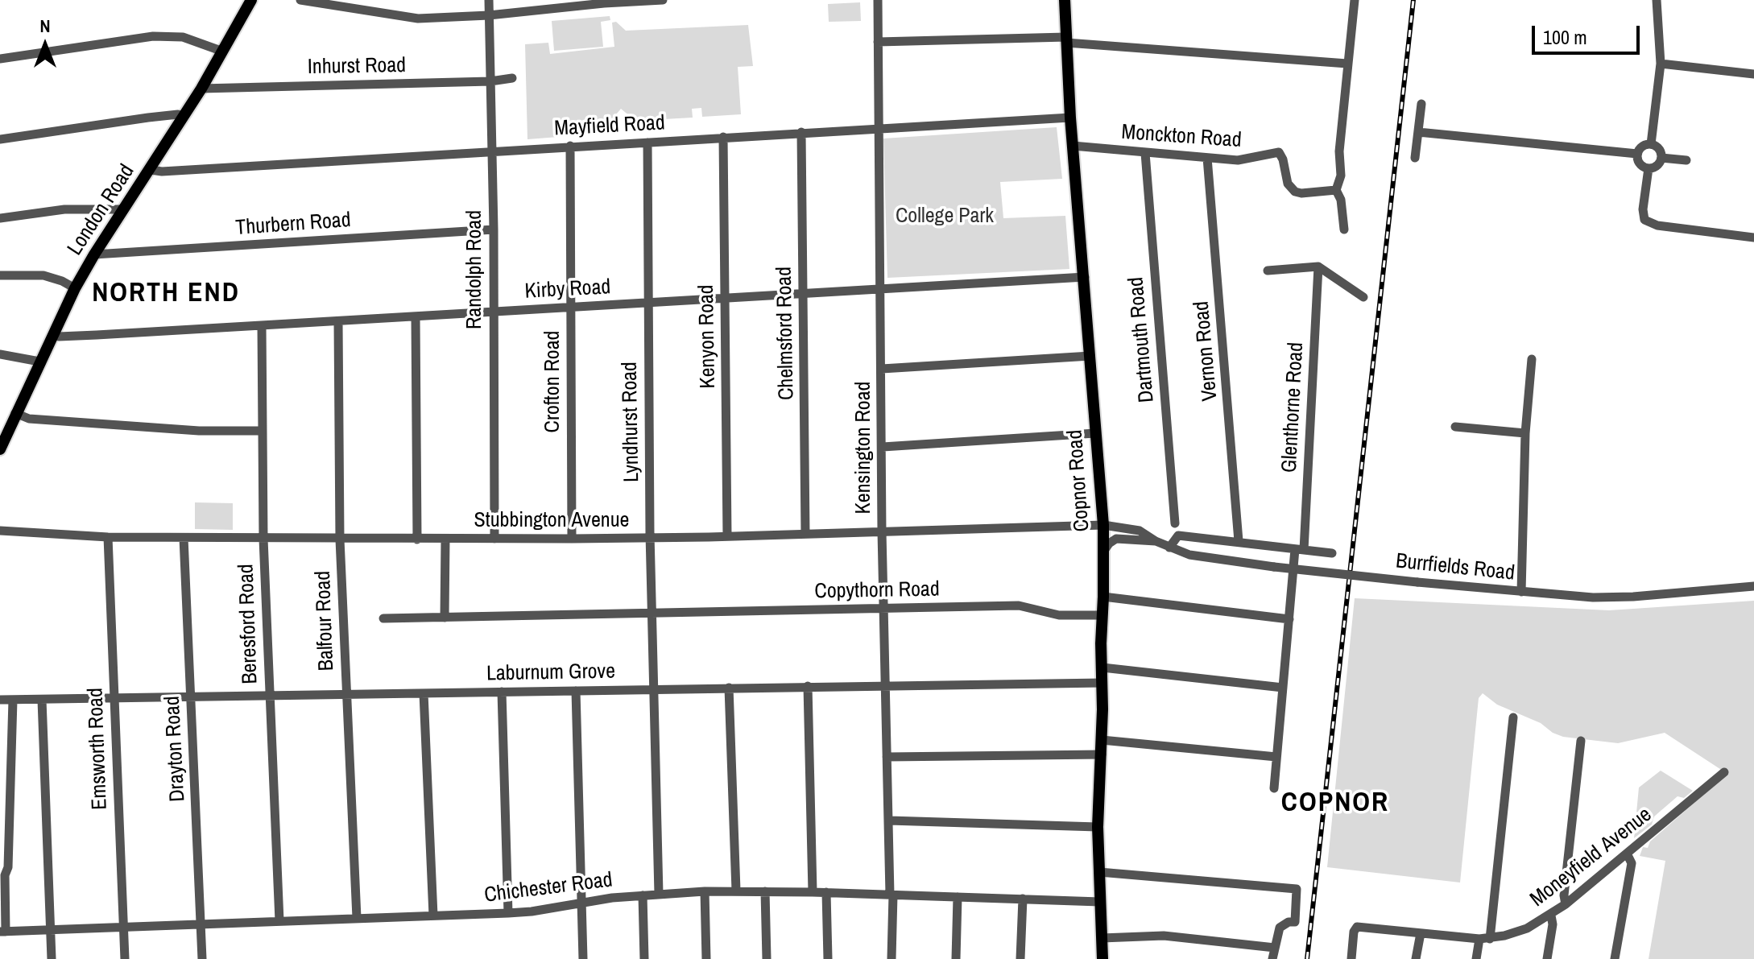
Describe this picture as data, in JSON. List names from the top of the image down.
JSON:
{
  "streets": {
    "main road": ["London Road", "Copnor Road"],
    "street": [
      "Inhurst Road",
      "Mayfield Road",
      "Monckton Road",
      "Thurbern Road",
      "Randolph Road",
      "Kirby Road",
      "Chelmsford Road",
      "Kenyon Road",
      "Dartmouth Road",
      "Vernon Road",
      "Crofton Road",
      "Glenthorne Road",
      "Lyndhurst Road",
      "Kensington Road",
      "Stubbington Avenue",
      "Burrfields Road",
      "Copythorn Road",
      "Balfour Road",
      "Beresford Road",
      "Laburnum Grove",
      "Emsworth Road",
      "Drayton Road",
      "Moneyfield Avenue",
      "Chichester Road"
    ]
  },
  "crossings": [
    ["Inhurst Road", "London Road"],
    ["Inhurst Road", "Randolph Road"],
    ["Mayfield Road", "London Road"],
    ["Mayfield Road", "Randolph Road"],
    ["Mayfield Road", "Chelmsford Road"],
    ["Mayfield Road", "Kenyon Road"],
    ["Mayfield Road", "Crofton Road"],
    ["Mayfield Road", "Lyndhurst Road"],
    ["Mayfield Road", "Kensington Road"],
    ["Mayfield Road", "Copnor Road"],
    ["Monckton Road", "Dartmouth Road"],
    ["Monckton Road", "Vernon Road"],
    ["Monckton Road", "Copnor Road"],
    ["London Road", "Thurbern Road"],
    ["London Road", "Kirby Road"],
    ["Thurbern Road", "Randolph Road"],
    ["Randolph Road", "Kirby Road"],
    ["Randolph Road", "Stubbington Avenue"],
    ["Kirby Road", "Chelmsford Road"],
    ["Kirby Road", "Kenyon Road"],
    ["Kirby Road", "Crofton Road"],
    ["Kirby Road", "Lyndhurst Road"],
    ["Kirby Road", "Kensington Road"],
    ["Kirby Road", "Copnor Road"],
    ["Kirby Road", "Balfour Road"],
    ["Kirby Road", "Beresford Road"],
    ["Chelmsford Road", "Stubbington Avenue"],
    ["Kenyon Road", "Stubbington Avenue"],
    ["Crofton Road", "Stubbington Avenue"],
    ["Lyndhurst Road", "Stubbington Avenue"],
    ["Lyndhurst Road", "Copythorn Road"],
    ["Lyndhurst Road", "Laburnum Grove"],
    ["Lyndhurst Road", "Chichester Road"],
    ["Kensington Road", "Stubbington Avenue"],
    ["Kensington Road", "Copythorn Road"],
    ["Kensington Road", "Laburnum Grove"],
    ["Kensington Road", "Chichester Road"],
    ["Copnor Road", "Stubbington Avenue"],
    ["Copnor Road", "Burrfields Road"],
    ["Copnor Road", "Copythorn Road"],
    ["Copnor Road", "Laburnum Grove"],
    ["Copnor Road", "Chichester Road"],
    ["Stubbington Avenue", "Burrfields Road"],
    ["Stubbington Avenue", "Balfour Road"],
    ["Stubbington Avenue", "Beresford Road"],
    ["Stubbington Avenue", "Emsworth Road"],
    ["Stubbington Avenue", "Drayton Road"],
    ["Balfour Road", "Laburnum Grove"],
    ["Balfour Road", "Chichester Road"],
    ["Beresford Road", "Laburnum Grove"],
    ["Beresford Road", "Chichester Road"],
    ["Laburnum Grove", "Emsworth Road"],
    ["Laburnum Grove", "Drayton Road"],
    ["Emsworth Road", "Chichester Road"],
    ["Drayton Road", "Chichester Road"]
  ],
  "districts": ["NORTH END", "COPNOR"],
  "parks": ["College Park"],
  "scale_bar": "100 m",
  "north": "top"
}
